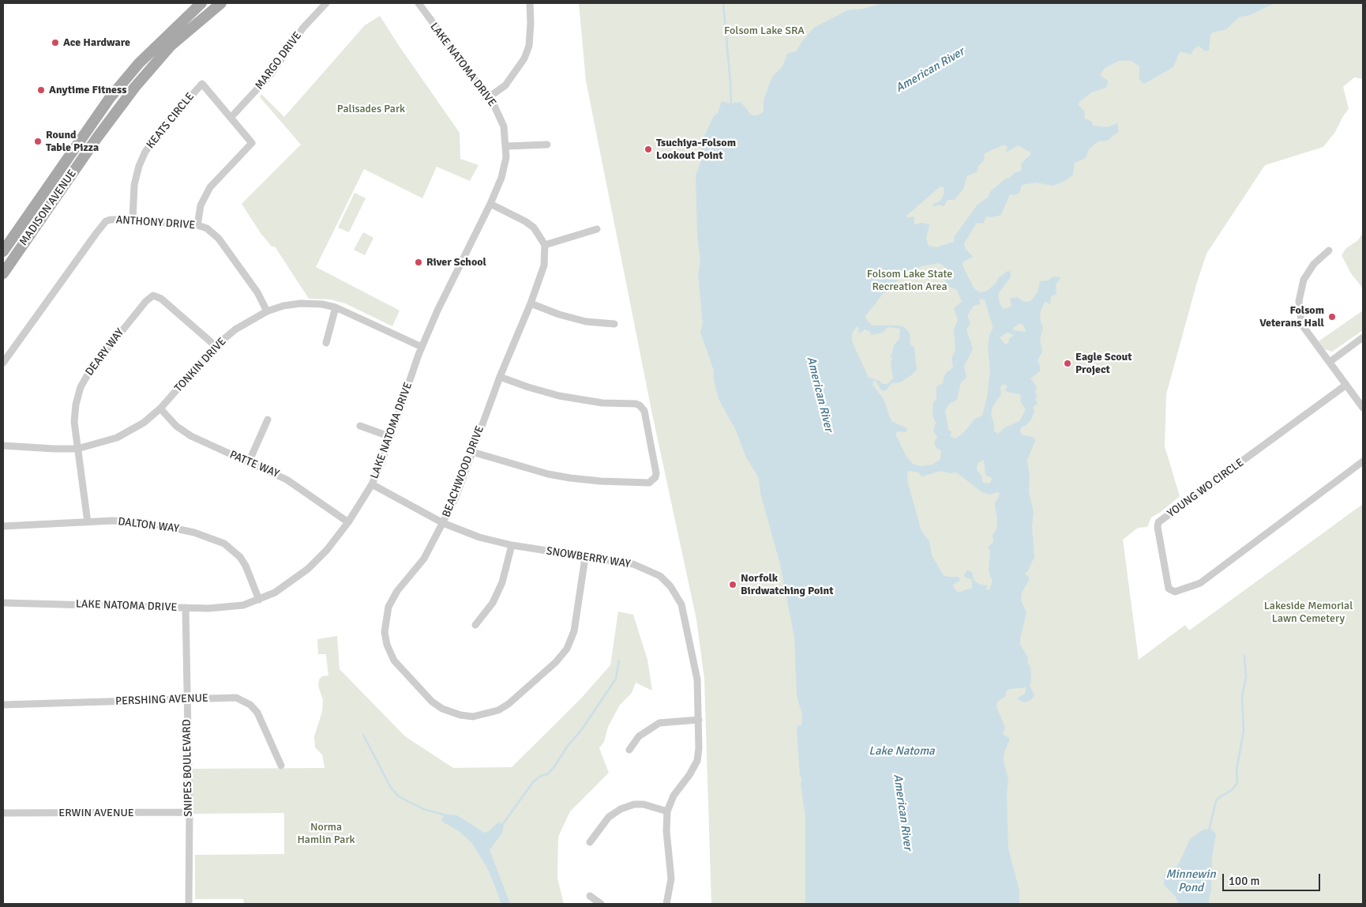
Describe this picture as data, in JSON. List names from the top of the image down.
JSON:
{
  "streets": {
    "main road": ["MADISON AVENUE"],
    "street": [
      "MARGO DRIVE",
      "LAKE NATOMA DRIVE",
      "KEATS CIRCLE",
      "ANTHONY DRIVE",
      "DEARY WAY",
      "TONKIN DRIVE",
      "PATTE WAY",
      "BEACHWOOD DRIVE",
      "YOUNG WO CIRCLE",
      "DALTON WAY",
      "SNOWBERRY WAY",
      "PERSHING AVENUE",
      "SNIPES BOULEVARD",
      "ERWIN AVENUE"
    ]
  },
  "crossings": [
    ["MARGO DRIVE", "KEATS CIRCLE"],
    ["LAKE NATOMA DRIVE", "TONKIN DRIVE"],
    ["LAKE NATOMA DRIVE", "PATTE WAY"],
    ["LAKE NATOMA DRIVE", "DALTON WAY"],
    ["LAKE NATOMA DRIVE", "SNOWBERRY WAY"],
    ["LAKE NATOMA DRIVE", "SNIPES BOULEVARD"],
    ["KEATS CIRCLE", "ANTHONY DRIVE"],
    ["ANTHONY DRIVE", "TONKIN DRIVE"],
    ["DEARY WAY", "TONKIN DRIVE"],
    ["DEARY WAY", "DALTON WAY"],
    ["TONKIN DRIVE", "PATTE WAY"],
    ["BEACHWOOD DRIVE", "SNOWBERRY WAY"],
    ["PERSHING AVENUE", "SNIPES BOULEVARD"],
    ["SNIPES BOULEVARD", "ERWIN AVENUE"]
  ],
  "water": ["American River", "Lake Natoma", "Minnewin Pond"],
  "parks": [
    "Folsom Lake SRA",
    "Palisades Park",
    "Folsom Lake State Recreation Area",
    "Lakeside Memorial Lawn Cemetery",
    "Norma Hamlin Park"
  ],
  "places": [
    "Ace Hardware",
    "Anytime Fitness",
    "Round Table Pizza",
    "Tsuchiya-Folsom Lookout Point",
    "River School",
    "Folsom Veterans Hall",
    "Eagle Scout Project",
    "Norfolk Birdwatching Point"
  ],
  "scale_bar": "100 m"
}
